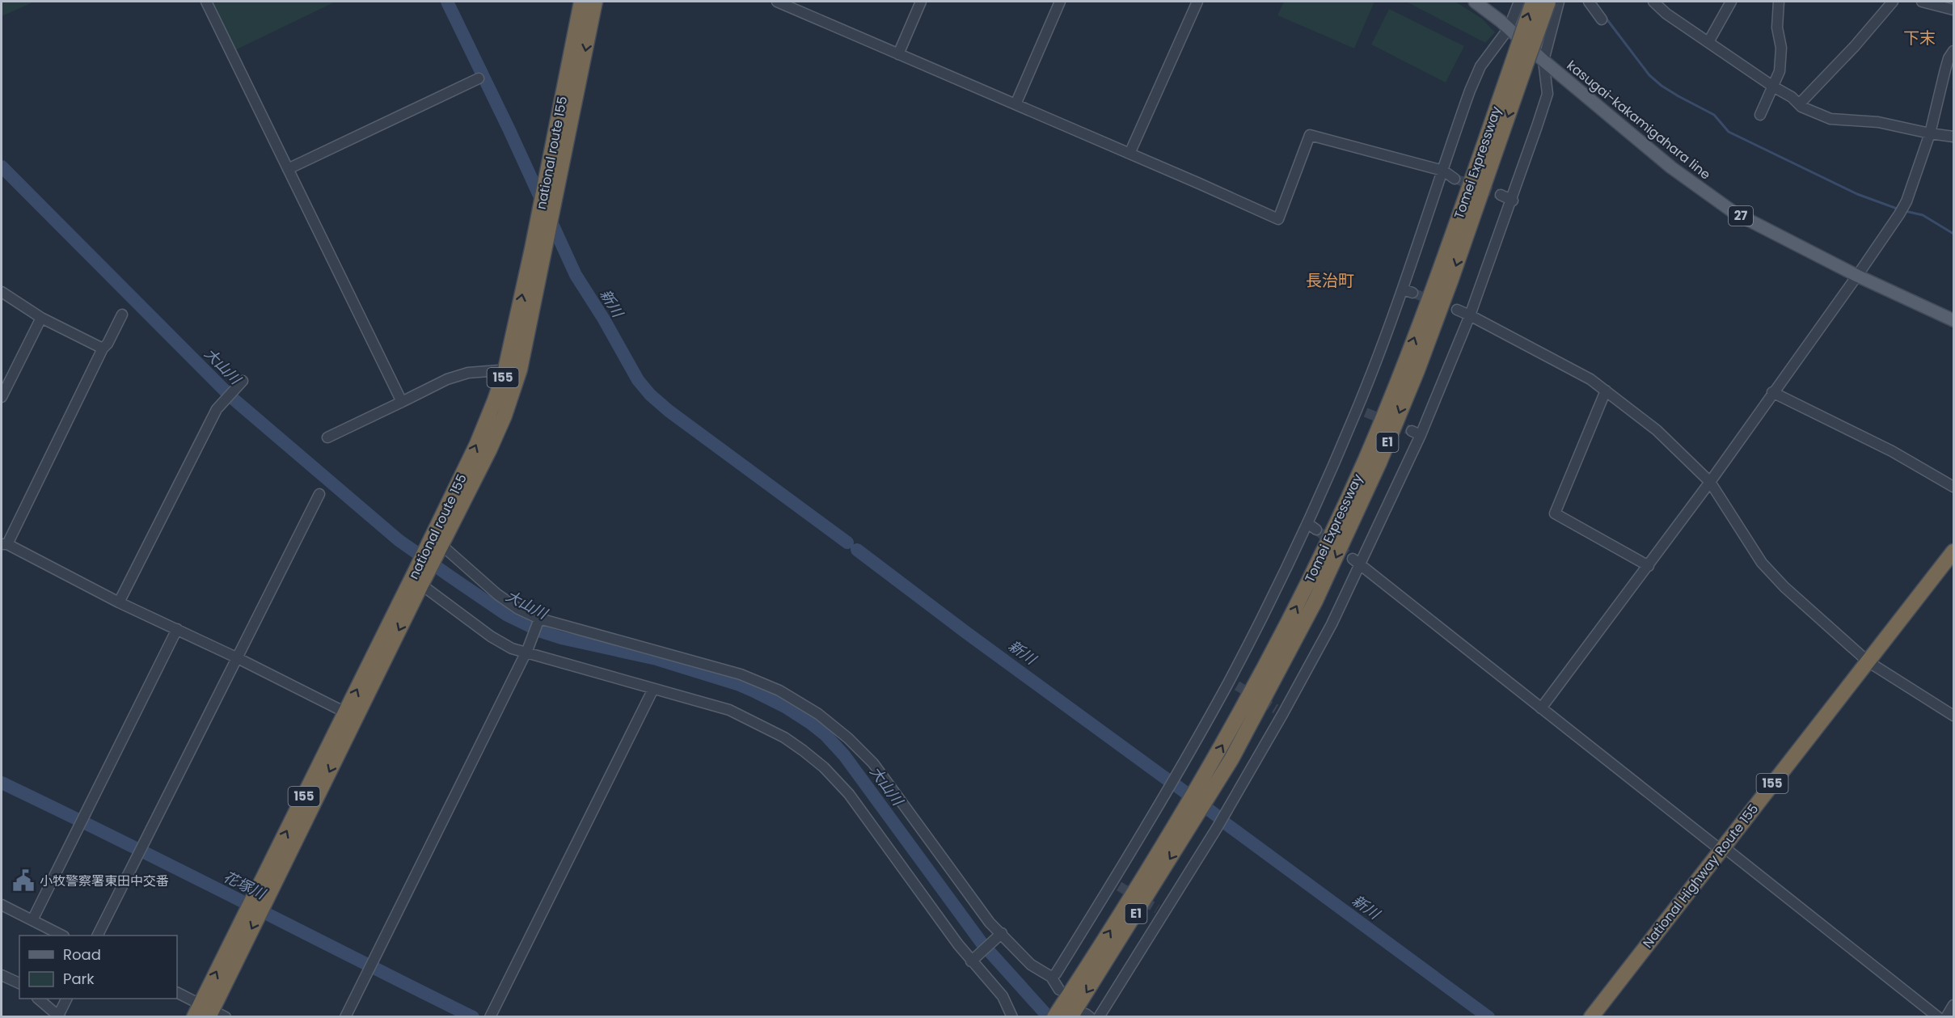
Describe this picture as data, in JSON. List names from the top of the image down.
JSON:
{
  "streets": {
    "highway": [
      "national route 155",
      "Tomei Expressway",
      "155",
      "E1",
      "National Highway Route 155"
    ],
    "main road": ["kasugai-kakamigahara line", "27"]
  },
  "districts": ["下末", "長治町"],
  "water": ["新川", "大山川", "花塚川"],
  "places": {
    "public building": ["小牧警察署東田中交番"]
  },
  "legend": ["Road", "Park"]
}
